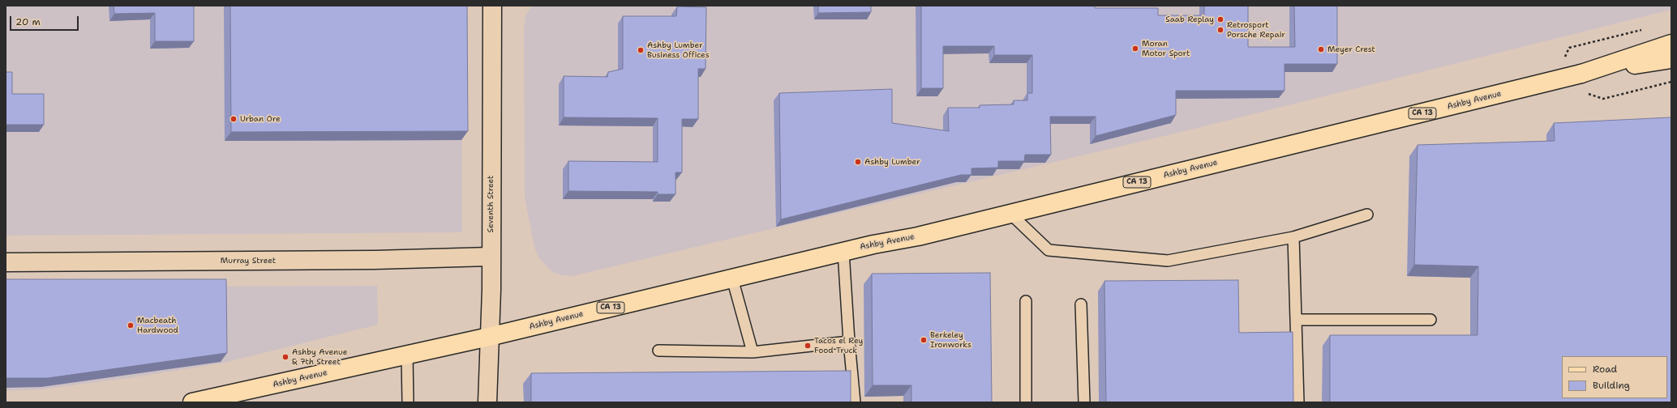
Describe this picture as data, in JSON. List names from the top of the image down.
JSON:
{
  "streets": {
    "main road": ["Ashby Avenue", "CA 13"],
    "street": ["Seventh Street", "Murray Street"]
  },
  "crossings": [
    ["Ashby Avenue", "CA 13"],
    ["Ashby Avenue", "Seventh Street"],
    ["Seventh Street", "Murray Street"]
  ],
  "places": [
    "Saab Replay",
    "Retrosport Porsche Repair",
    "Moran Motor Sport",
    "Meyer Crest",
    "Ashby Lumber Business Offices",
    "Urban Ore",
    "Ashby Lumber",
    "Macbeath Hardwood",
    "Berkeley Ironworks",
    "Tacos el Rey Food Truck",
    "Ashby Avenue & 7th Street"
  ],
  "legend": ["Road", "Building"],
  "scale_bar": "20 m"
}
